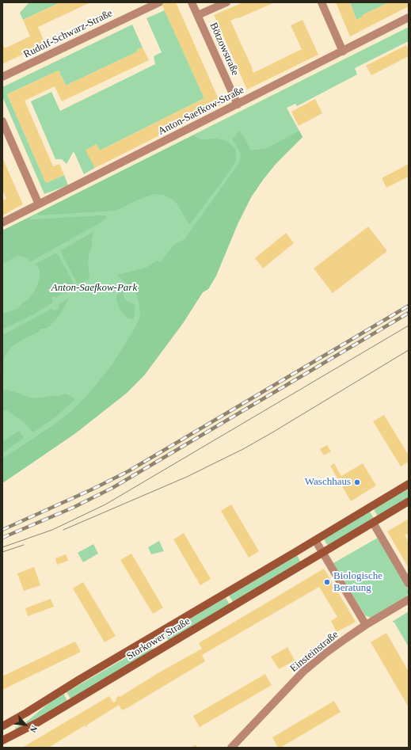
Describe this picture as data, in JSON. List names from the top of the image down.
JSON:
{
  "streets": {
    "street": [
      "Rudolf-Schwarz-Straße",
      "Bötzowstraße",
      "Anton-Saefkow-Straße",
      "Storkower Straße",
      "Einsteinstraße"
    ]
  },
  "crossings": [
    ["Bötzowstraße", "Anton-Saefkow-Straße"]
  ],
  "parks": ["Anton-Saefkow-Park"],
  "places": ["Waschhaus", "Biologische Beratung"],
  "north": "bottom right"
}
